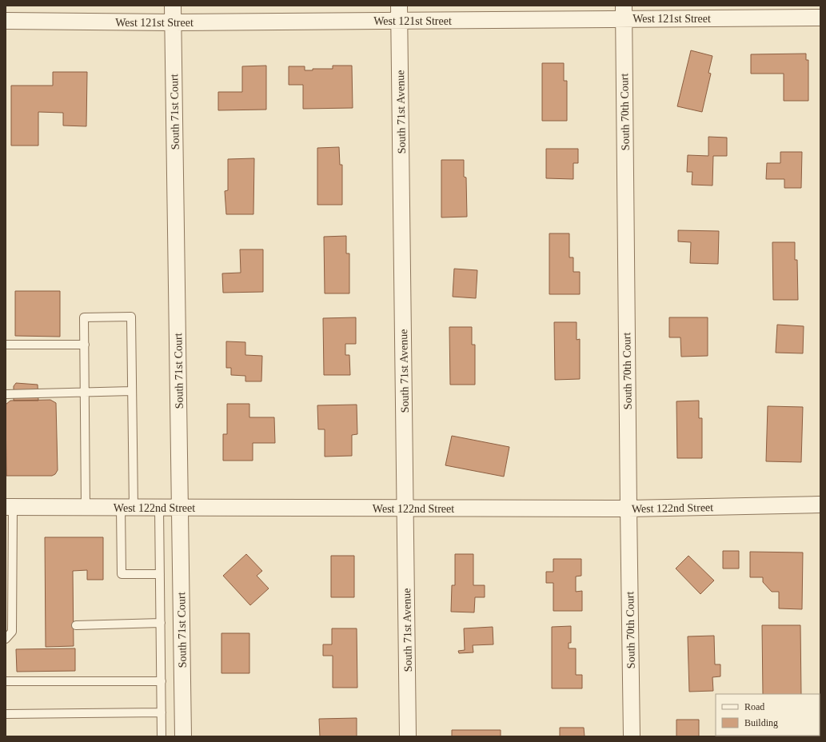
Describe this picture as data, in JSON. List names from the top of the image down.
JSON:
{
  "streets": {
    "street": [
      "West 121st Street",
      "South 71st Court",
      "South 71st Avenue",
      "South 70th Court",
      "West 122nd Street"
    ]
  },
  "crossings": [
    ["West 121st Street", "South 71st Court"],
    ["West 121st Street", "South 71st Avenue"],
    ["West 121st Street", "South 70th Court"],
    ["South 71st Court", "West 122nd Street"],
    ["South 71st Avenue", "West 122nd Street"],
    ["South 70th Court", "West 122nd Street"]
  ],
  "legend": ["Road", "Building"]
}
